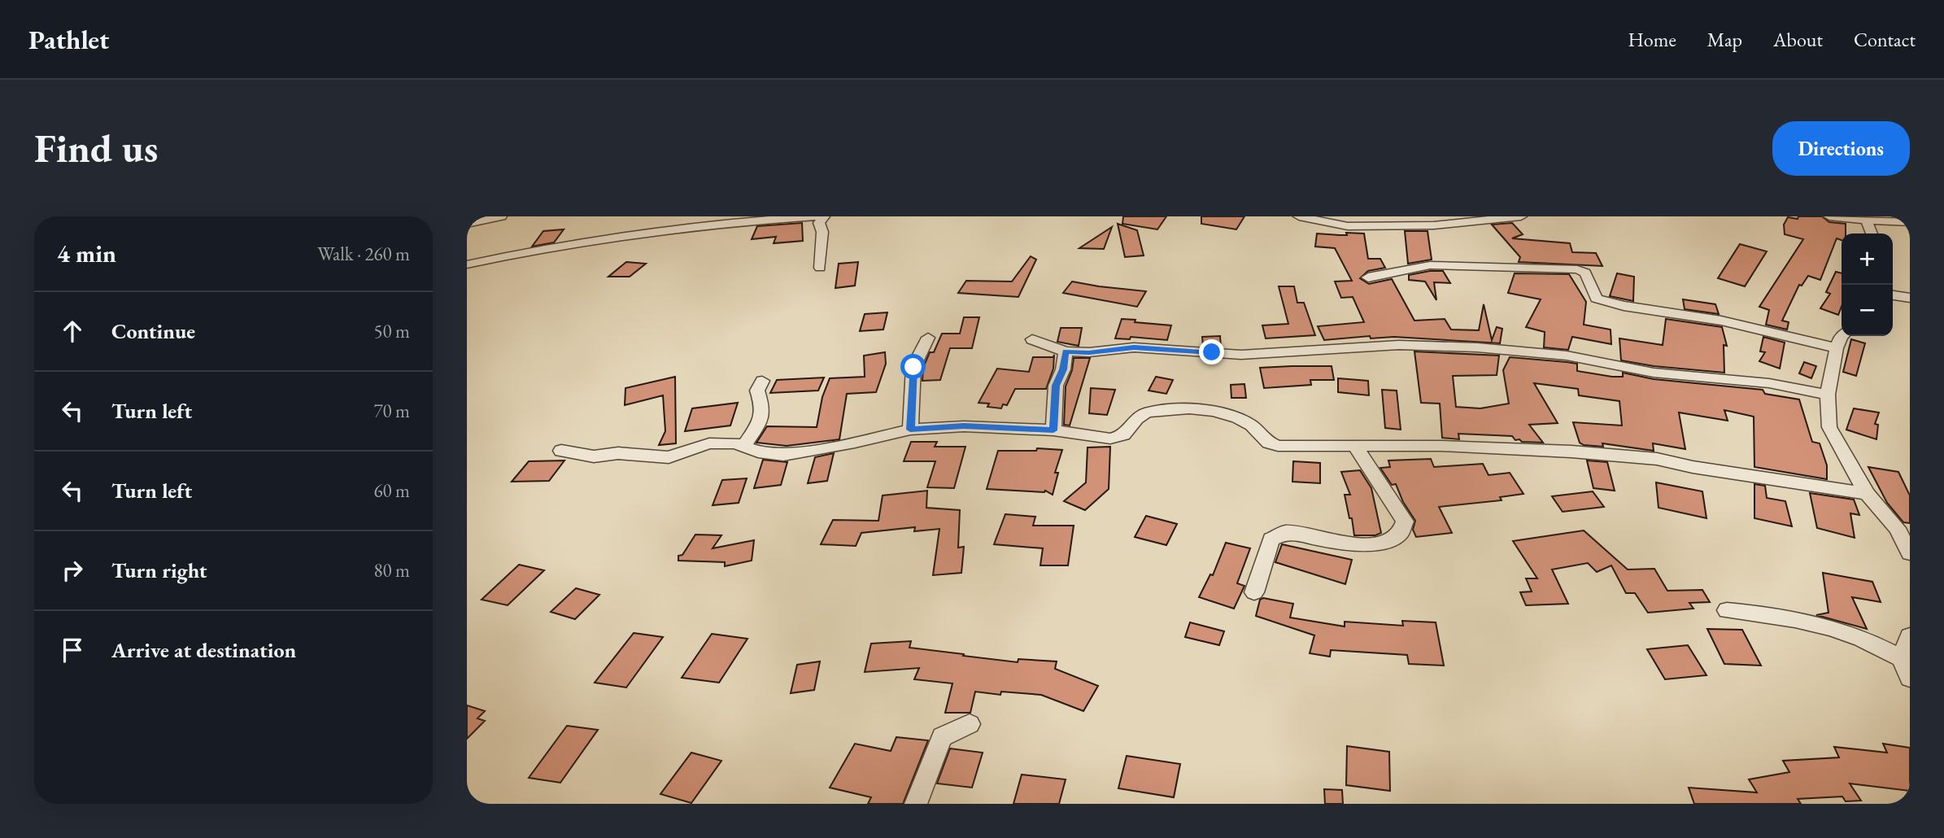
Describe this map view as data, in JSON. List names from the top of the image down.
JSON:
{
  "page": {
    "header": "Pathlet",
    "nav": [
      "Home",
      "Map",
      "About",
      "Contact"
    ],
    "buttons": "Directions",
    "title": "Find us",
    "heading": ["4 min", "Walk · 260 m"],
    "map_buttons": ["+", "−"],
    "list": [
      ["Continue", "50 m"],
      ["Turn left", "70 m"],
      ["Turn left", "60 m"],
      ["Turn right", "80 m"],
      "Arrive at destination"
    ]
  }
}
